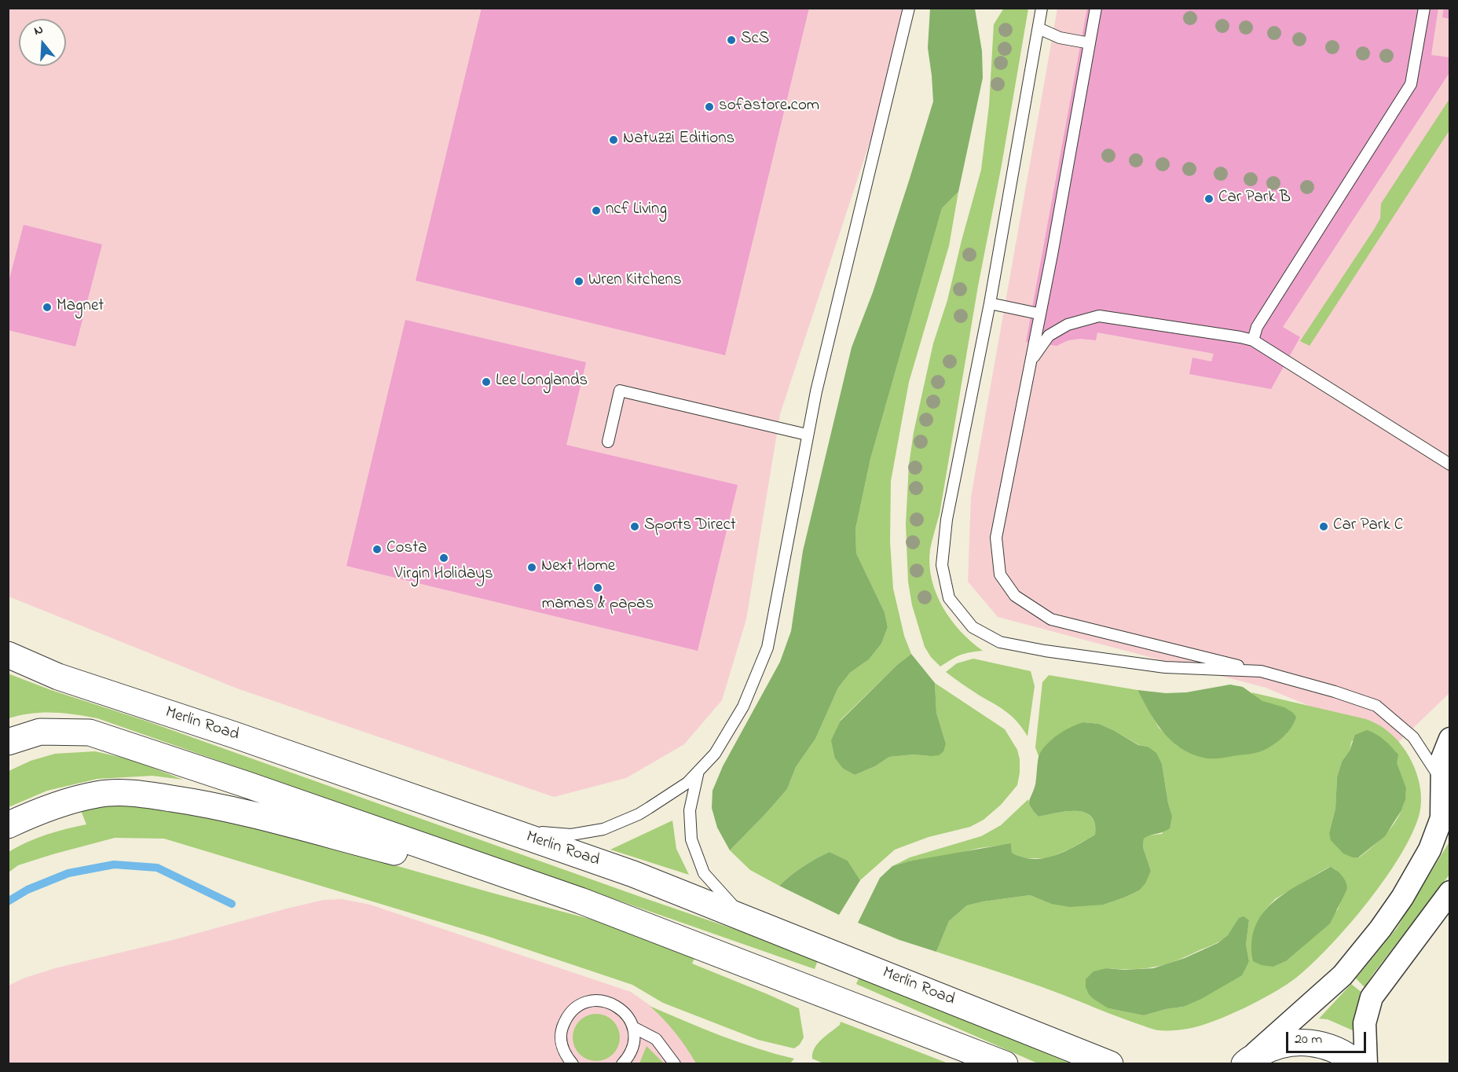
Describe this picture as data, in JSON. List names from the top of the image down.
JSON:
{
  "streets": {
    "street": ["Merlin Road"]
  },
  "places": [
    "ScS",
    "sofastore.com",
    "Natuzzi Editions",
    "Car Park B",
    "ncf Living",
    "Wren Kitchens",
    "Magnet",
    "Lee Longlands",
    "Sports Direct",
    "Car Park C",
    "Costa",
    "Virgin Holidays",
    "Next Home",
    "mamas & papas"
  ],
  "scale_bar": "20 m",
  "north": "top"
}
